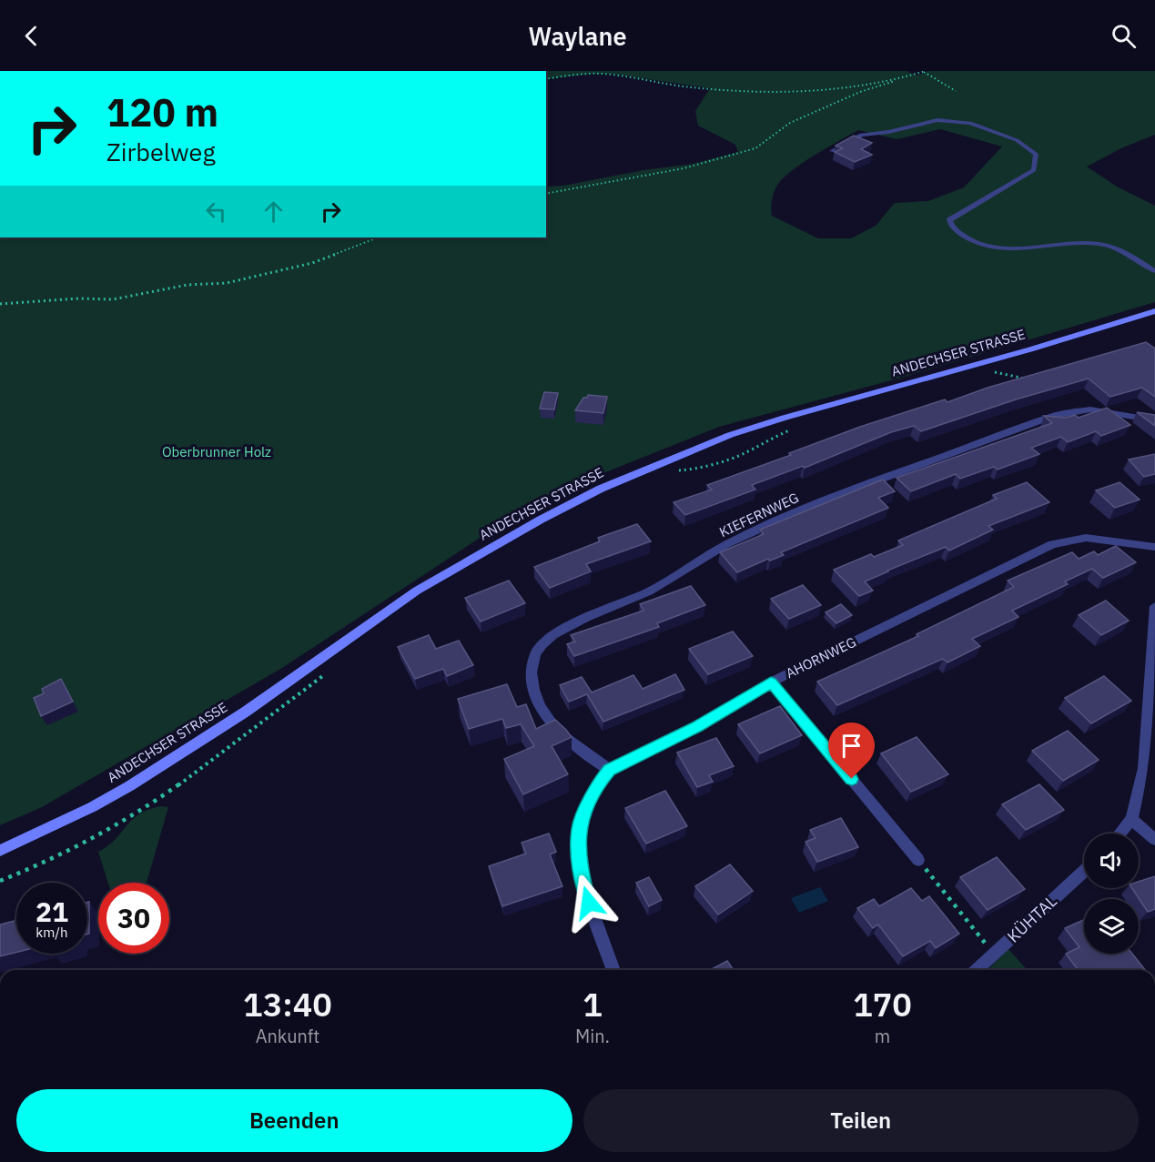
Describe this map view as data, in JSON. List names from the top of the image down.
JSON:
{
  "streets": {
    "street": [
      "ANDECHSER STRASSE",
      "KIEFERNWEG",
      "AHORNWEG",
      "KÜHTAL"
    ]
  },
  "crossings": [
    ["KIEFERNWEG", "AHORNWEG"]
  ],
  "parks": ["Oberbrunner Holz"],
  "page": {
    "header": "Waylane",
    "turn": ["120 m", "Zirbelweg"],
    "speed": "21 km/h",
    "limit": "30",
    "eta": [
      "13:40",
      "Ankunft",
      "1",
      "Min.",
      "170",
      "m"
    ],
    "buttons": ["Beenden", "Teilen"]
  }
}
